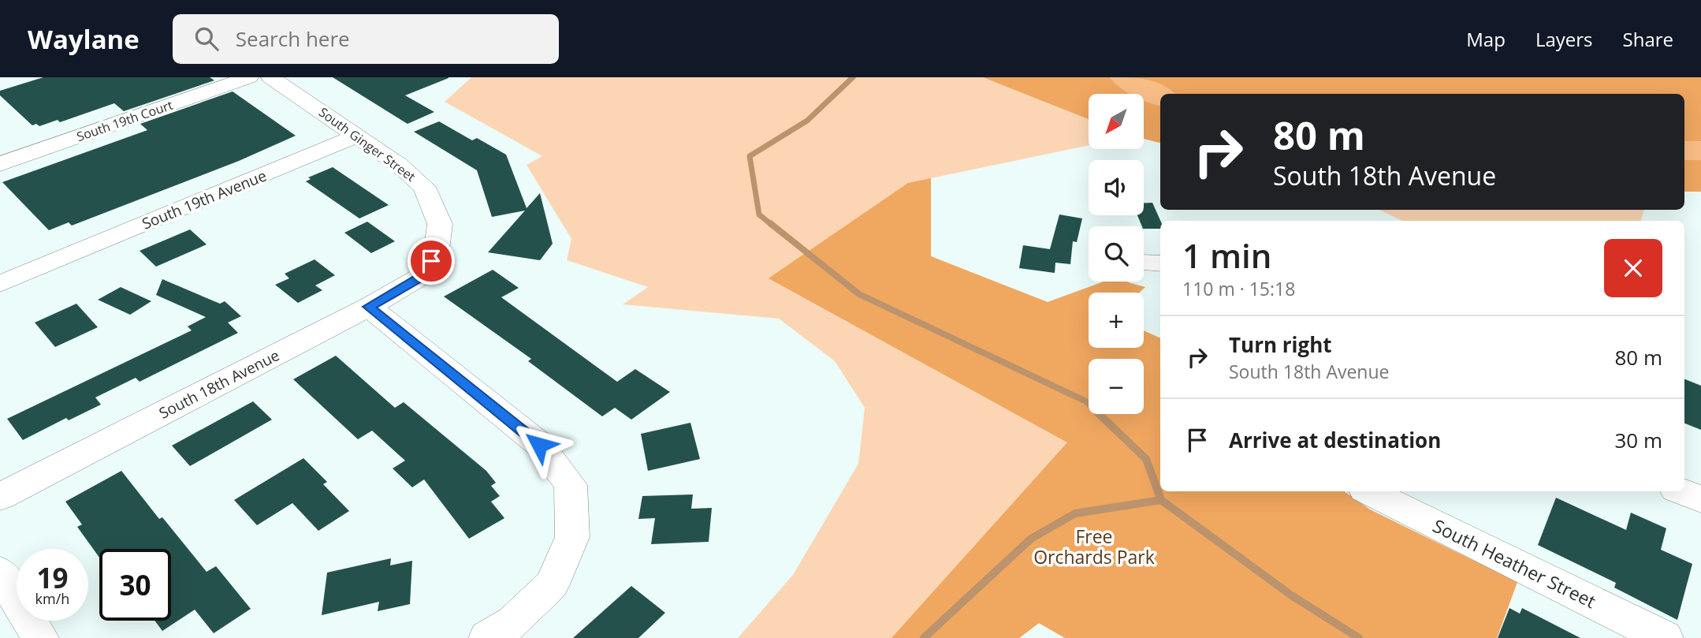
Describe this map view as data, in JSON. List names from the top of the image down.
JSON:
{
  "streets": {
    "street": [
      "South 19th Court",
      "South Ginger Street",
      "South 19th Avenue",
      "South 18th Avenue",
      "South Heather Street"
    ]
  },
  "crossings": [
    ["South Ginger Street", "South 19th Avenue"],
    ["South Ginger Street", "South 18th Avenue"]
  ],
  "parks": ["Free Orchards Park"],
  "north": "bottom left",
  "page": {
    "header": "Waylane",
    "search": "Search here",
    "nav": ["Map", "Layers", "Share"],
    "map_buttons": ["+", "−"],
    "turn": ["80 m", "South 18th Avenue"],
    "heading": ["1 min", "110 m · 15:18"],
    "list": [
      {
        "name": "Turn right",
        "note": "South 18th Avenue",
        "value": "80 m"
      },
      {
        "name": "Arrive at destination",
        "value": "30 m"
      }
    ],
    "speed": "19 km/h",
    "limit": "30"
  }
}
